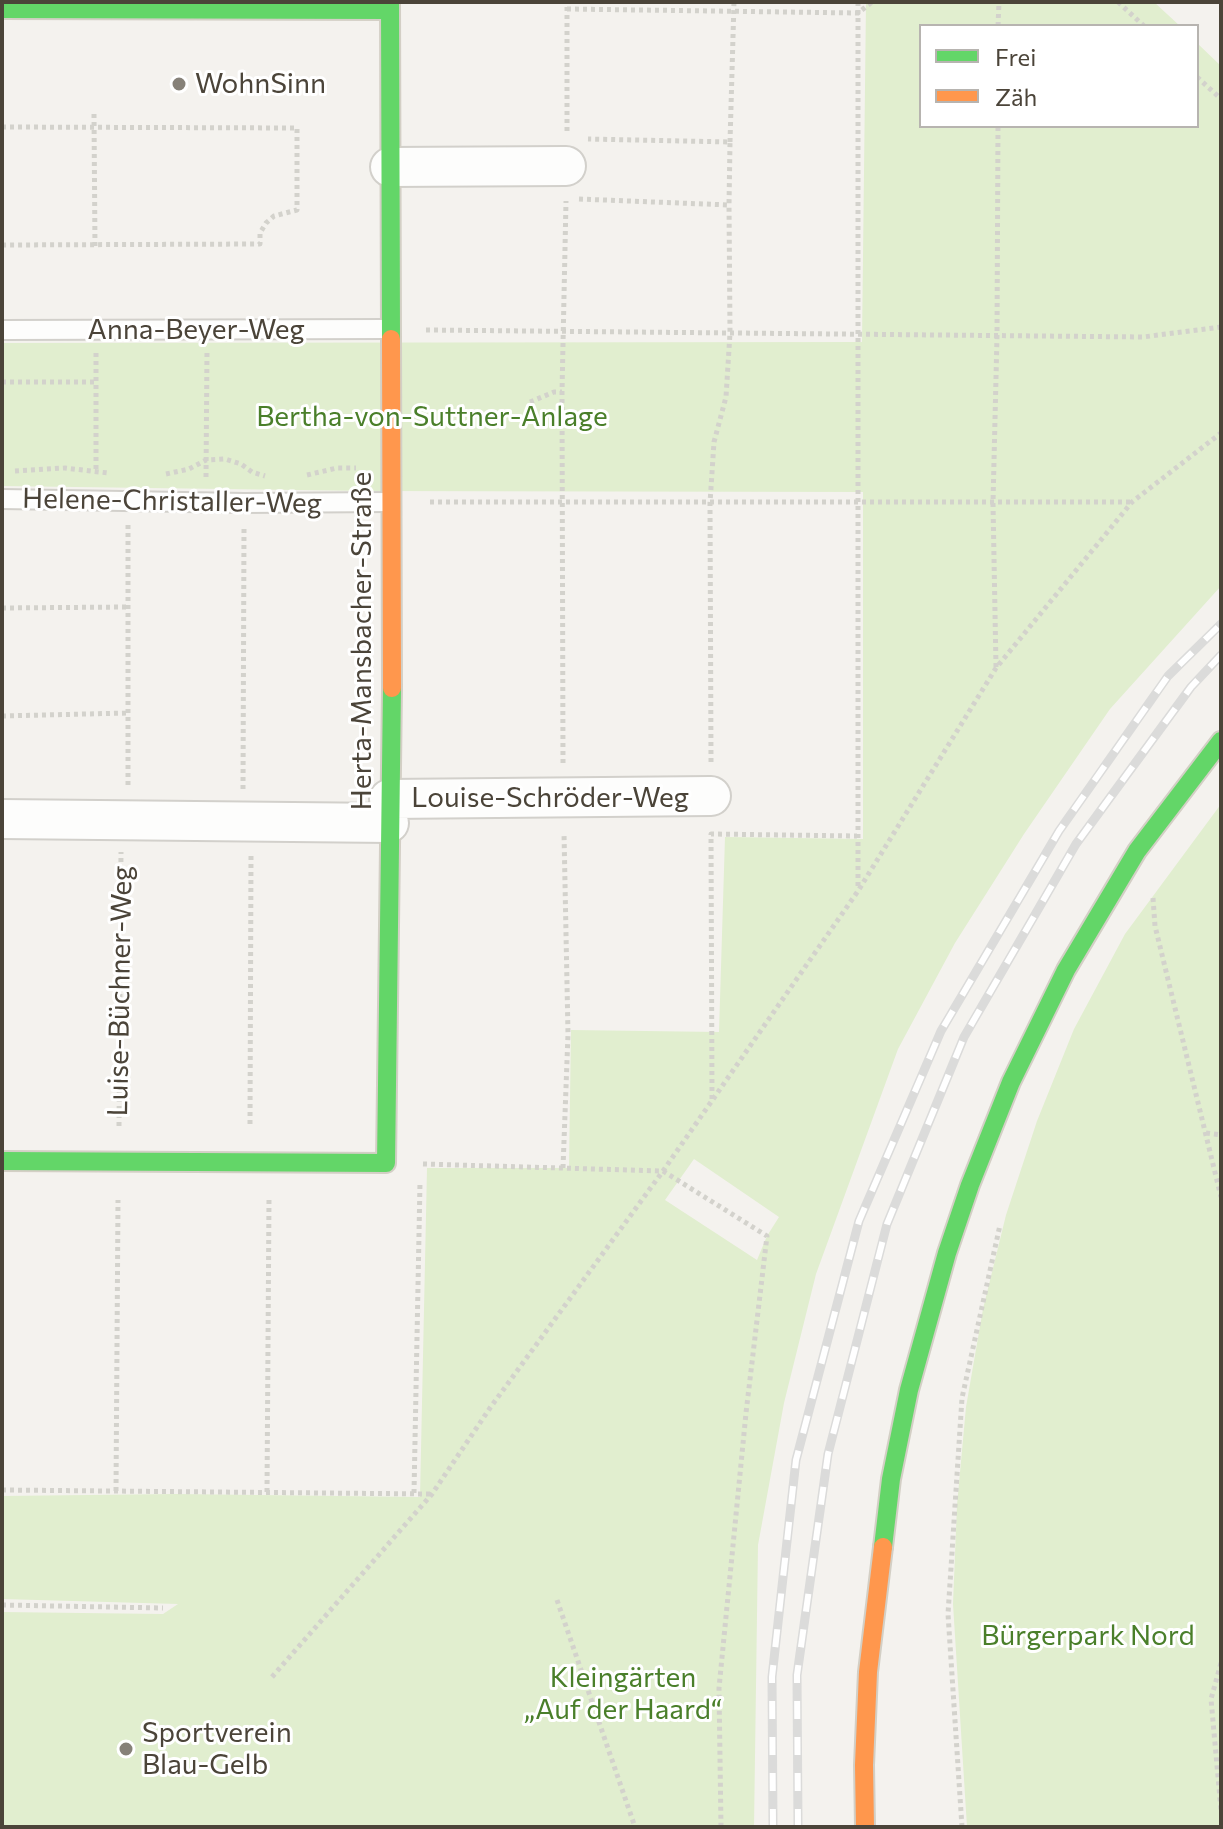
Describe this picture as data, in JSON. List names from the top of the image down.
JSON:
{
  "streets": {
    "street": ["Herta-Mansbacher-Straße", "Louise-Schröder-Weg"],
    "lane": ["Anna-Beyer-Weg", "Helene-Christaller-Weg"],
    "path": ["Luise-Büchner-Weg"]
  },
  "crossings": [
    ["Anna-Beyer-Weg", "Herta-Mansbacher-Straße"],
    ["Helene-Christaller-Weg", "Herta-Mansbacher-Straße"],
    ["Helene-Christaller-Weg", "Luise-Büchner-Weg"],
    ["Herta-Mansbacher-Straße", "Louise-Schröder-Weg"],
    ["Herta-Mansbacher-Straße", "Luise-Büchner-Weg"]
  ],
  "parks": ["Bertha-von-Suttner-Anlage", "Bürgerpark Nord", "Kleingärten „Auf der Haard“"],
  "places": ["WohnSinn", "Sportverein Blau-Gelb"],
  "legend": ["Frei", "Zäh"]
}
